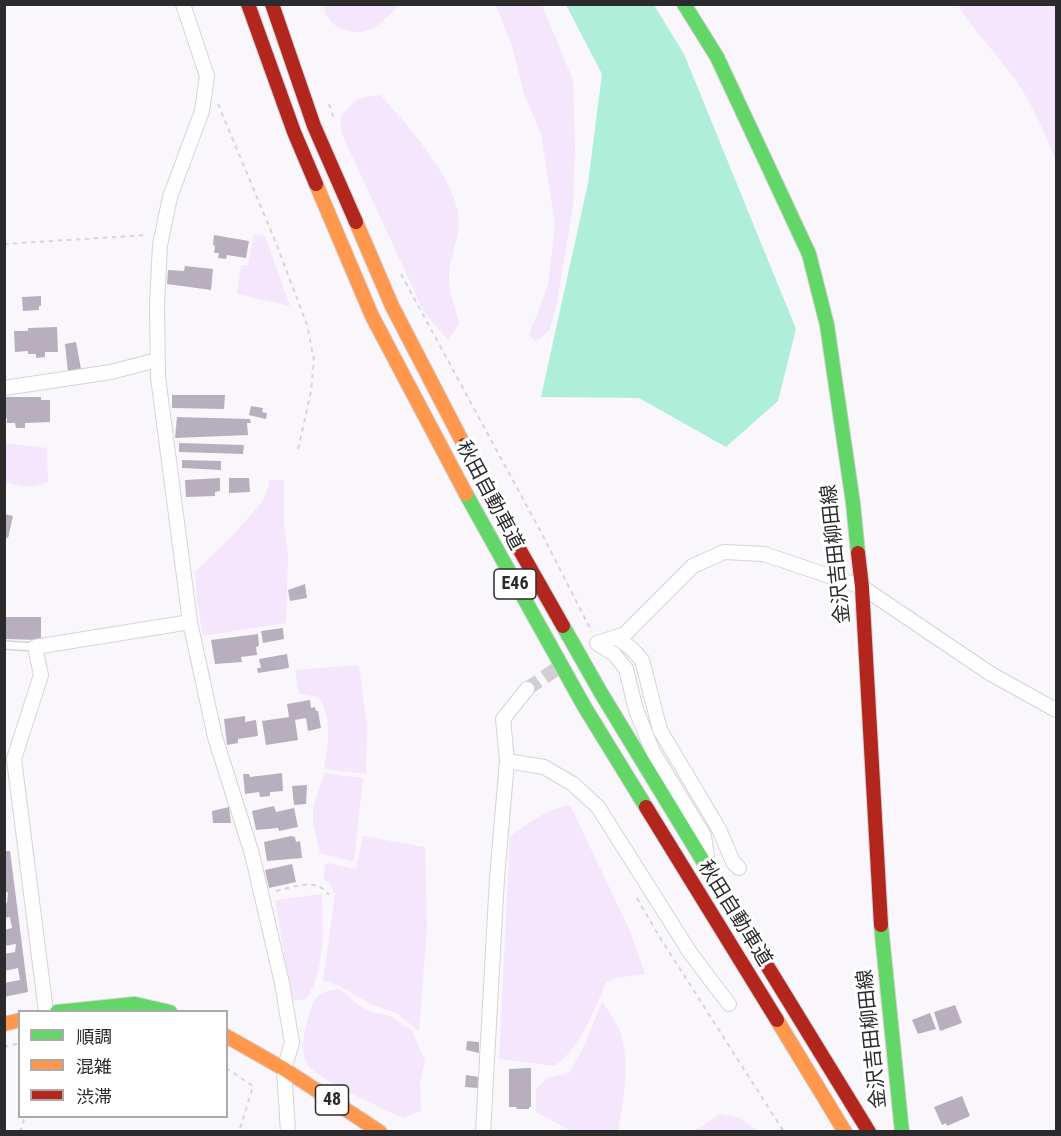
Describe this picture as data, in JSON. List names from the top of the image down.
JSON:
{
  "streets": {
    "main road": [
      "秋田自動車道",
      "金沢吉田柳田線",
      "E46",
      "48"
    ]
  },
  "legend": ["順調", "混雑", "渋滞"]
}
